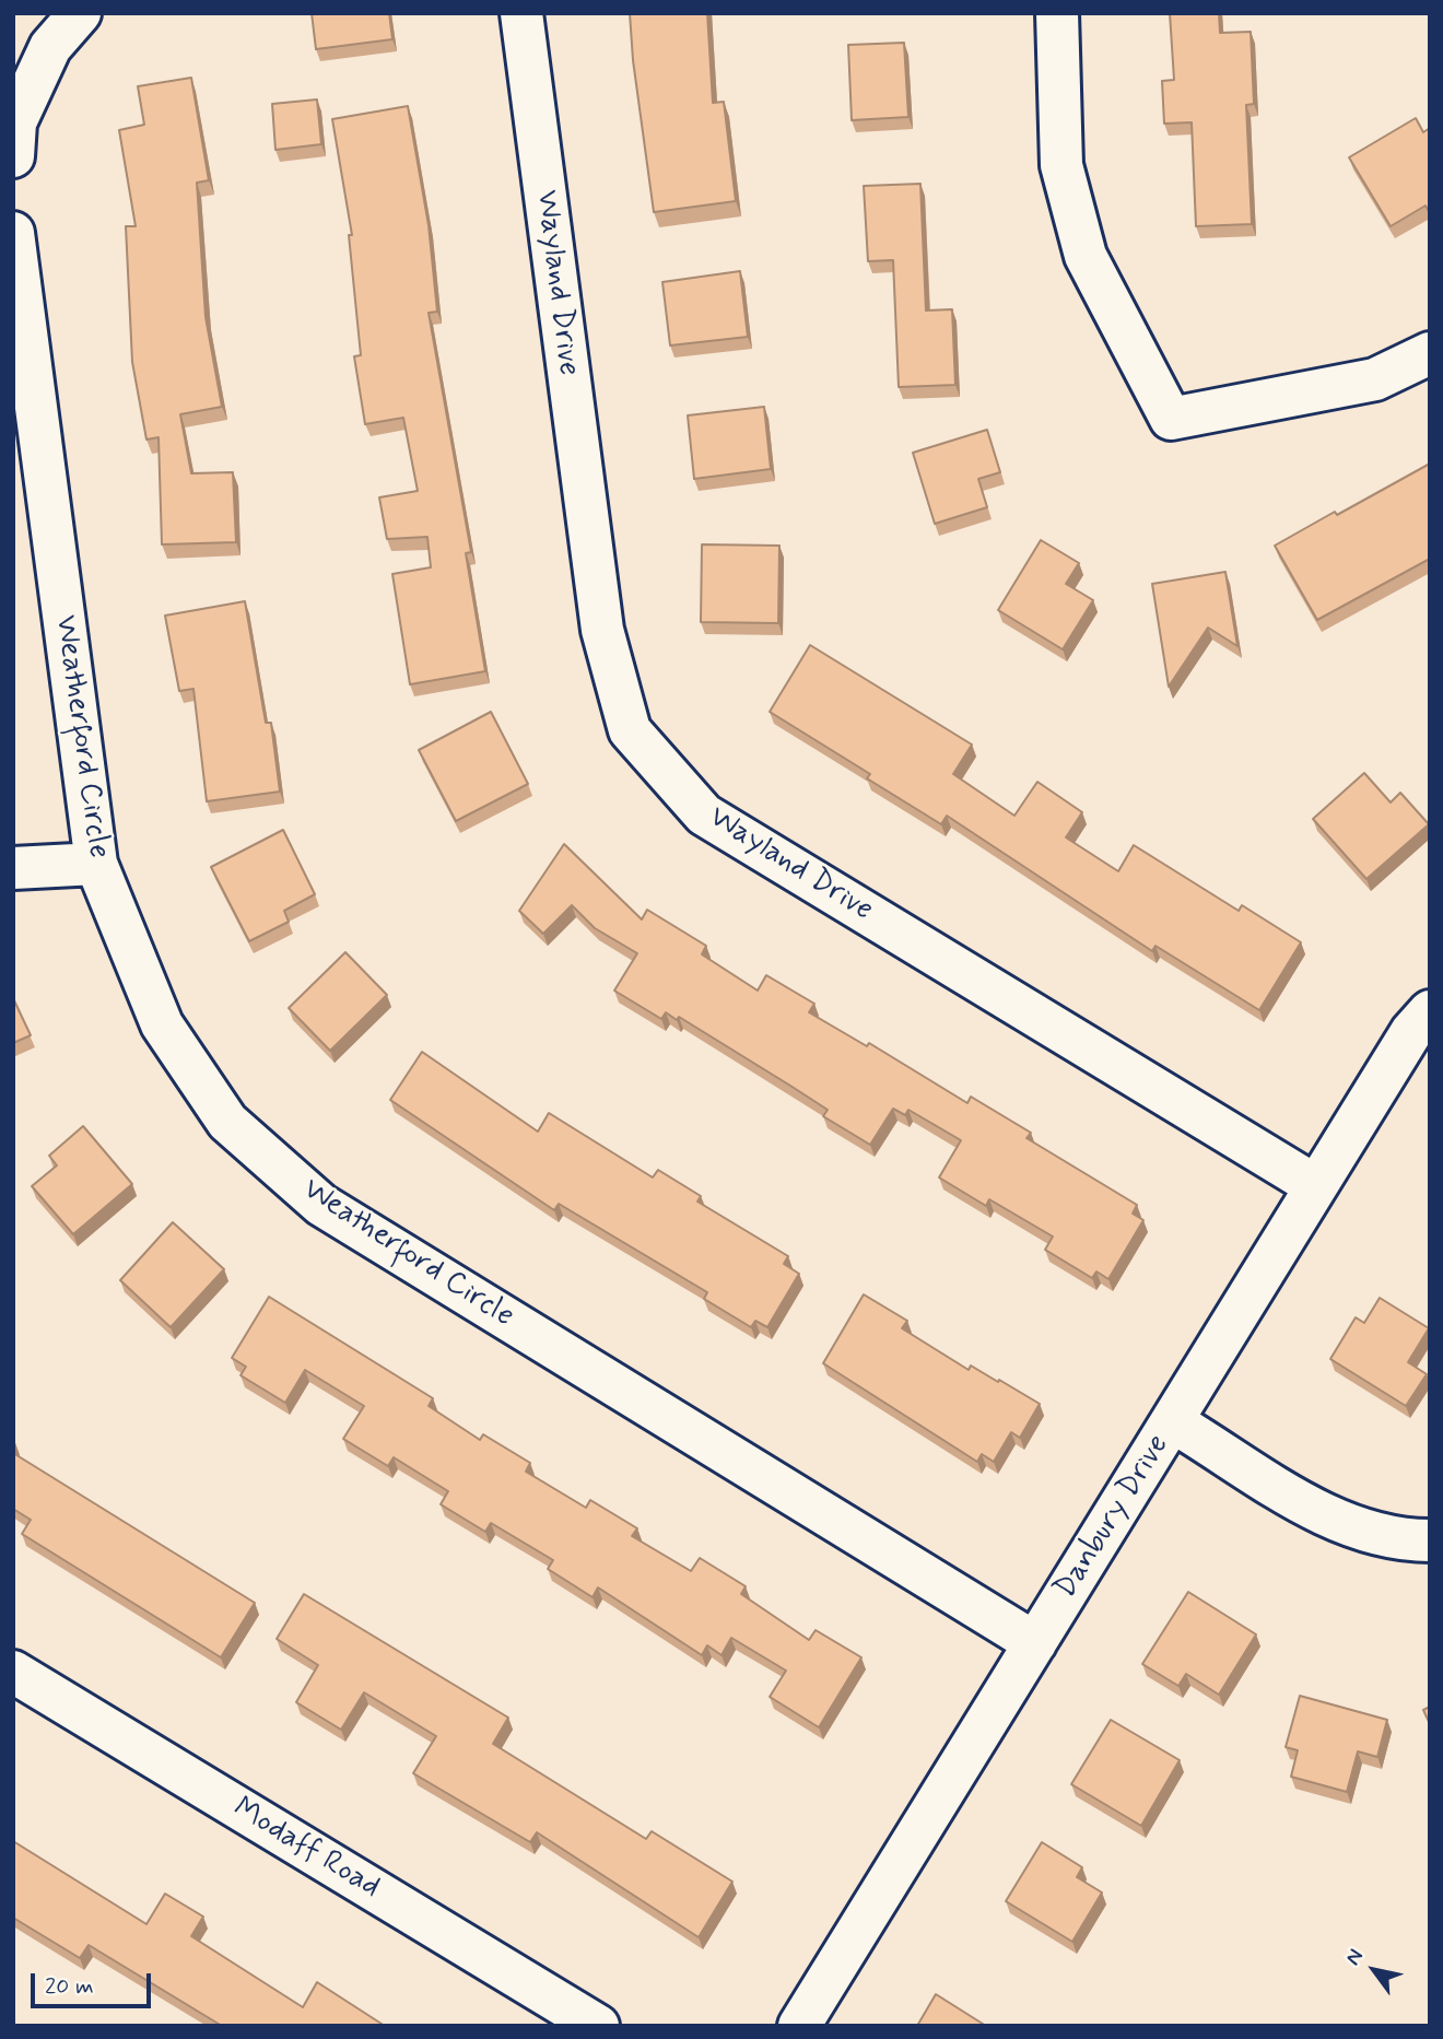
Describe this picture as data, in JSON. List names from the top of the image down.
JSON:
{
  "streets": {
    "street": [
      "Wayland Drive",
      "Weatherford Circle",
      "Danbury Drive",
      "Modaff Road"
    ]
  },
  "crossings": [
    ["Wayland Drive", "Danbury Drive"],
    ["Weatherford Circle", "Danbury Drive"]
  ],
  "scale_bar": "20 m",
  "north": "top left"
}
